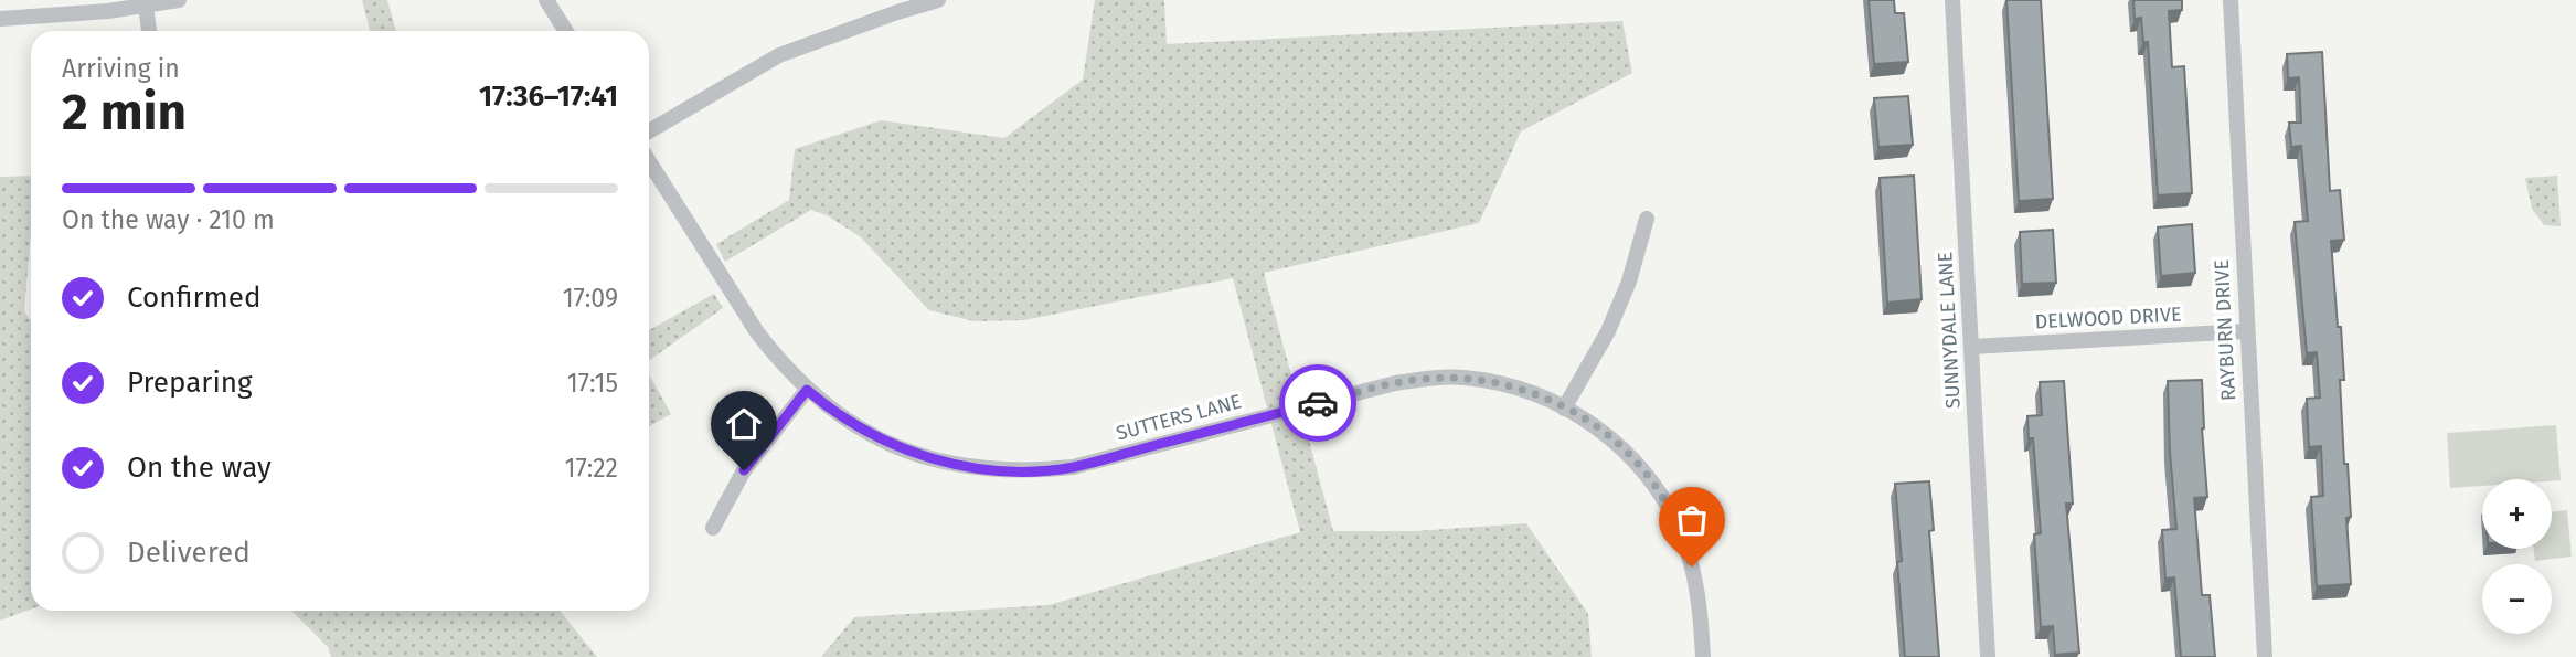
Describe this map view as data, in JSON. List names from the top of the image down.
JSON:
{
  "streets": {
    "street": [
      "DELWOOD DRIVE",
      "SUNNYDALE LANE",
      "RAYBURN DRIVE",
      "SUTTERS LANE"
    ]
  },
  "crossings": [
    ["DELWOOD DRIVE", "SUNNYDALE LANE"],
    ["DELWOOD DRIVE", "RAYBURN DRIVE"]
  ],
  "page": {
    "heading": ["2 min", "Arriving in", "17:36–17:41"],
    "bar": "On the way · 210 m",
    "list": [
      ["Confirmed", "17:09"],
      ["Preparing", "17:15"],
      ["On the way", "17:22"],
      "Delivered"
    ],
    "map_buttons": ["+", "−"]
  }
}
